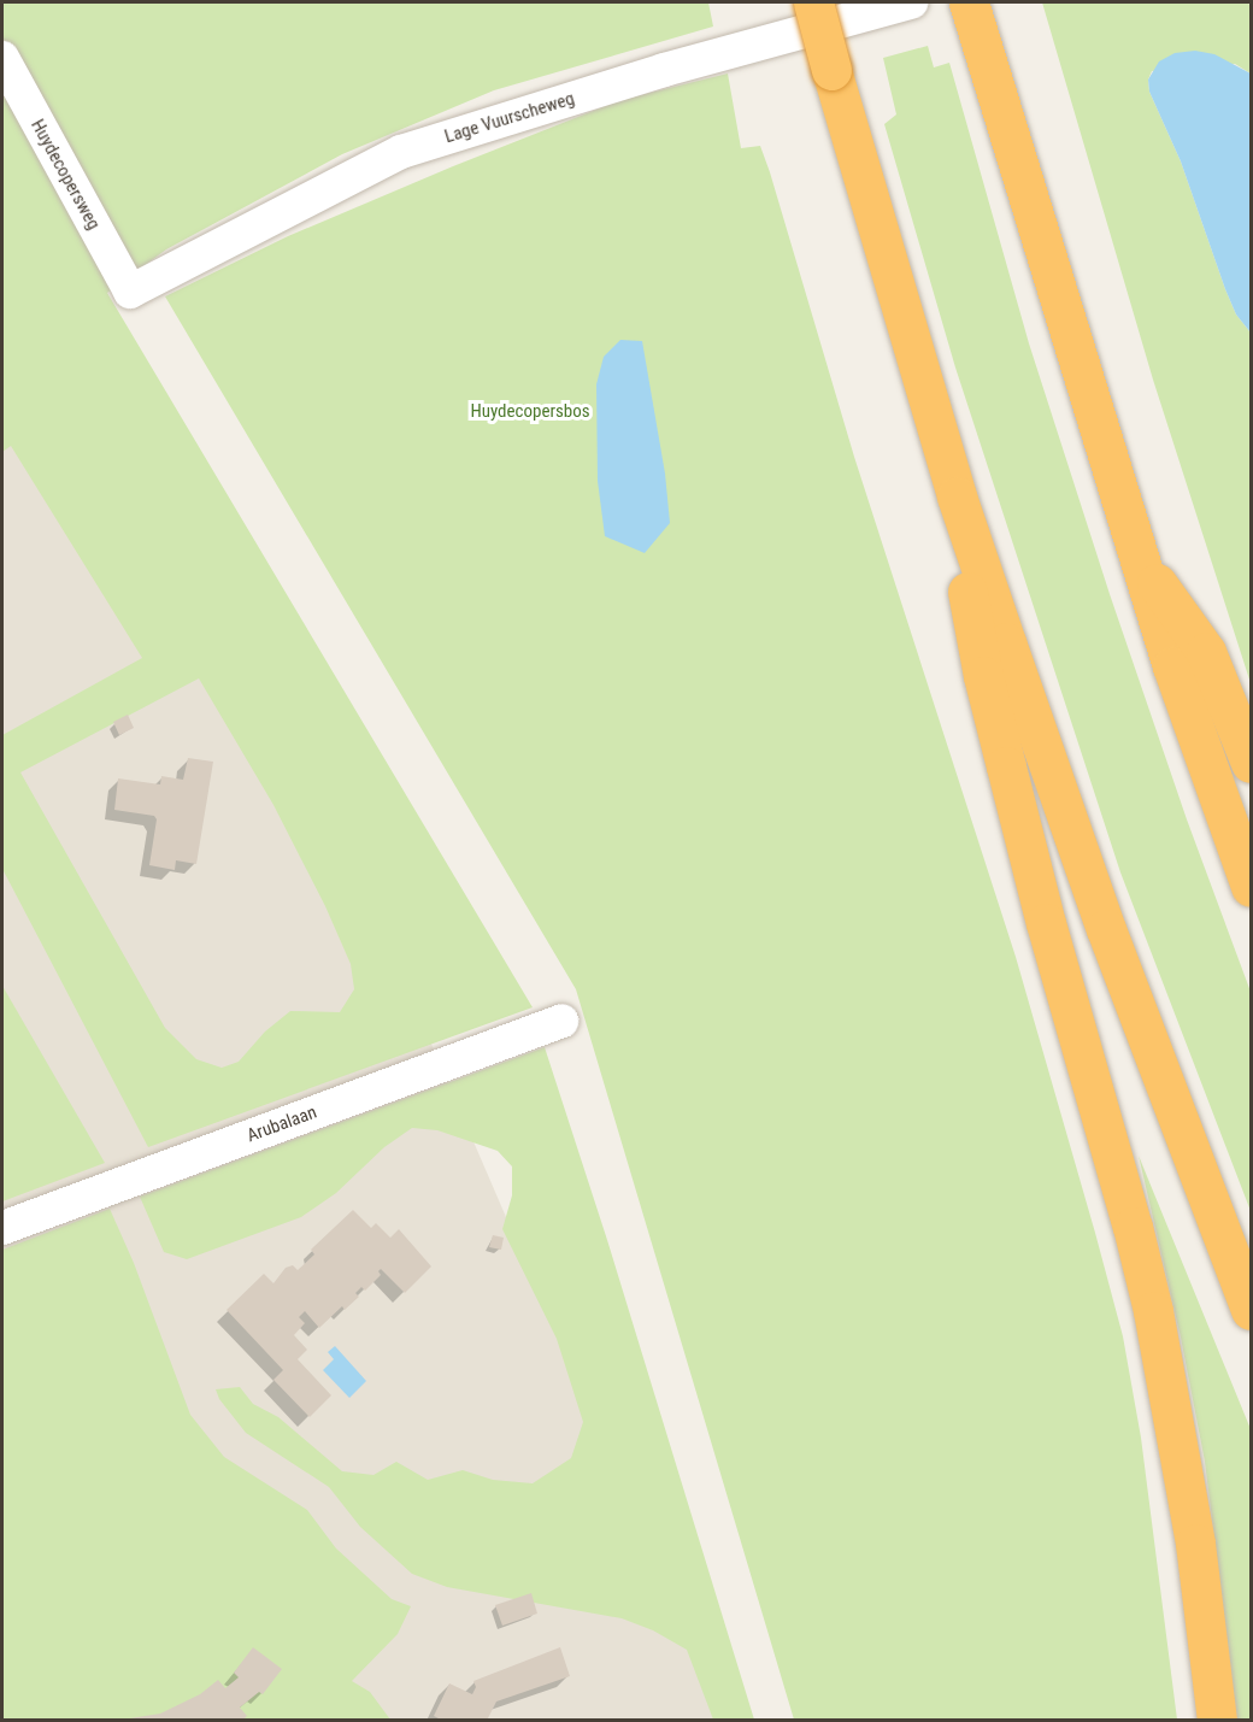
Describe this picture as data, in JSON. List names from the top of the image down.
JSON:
{
  "streets": {
    "street": ["Lage Vuurscheweg", "Huydecopersweg", "Arubalaan"]
  },
  "crossings": [
    ["Lage Vuurscheweg", "Huydecopersweg"]
  ],
  "parks": ["Huydecopersbos"]
}
